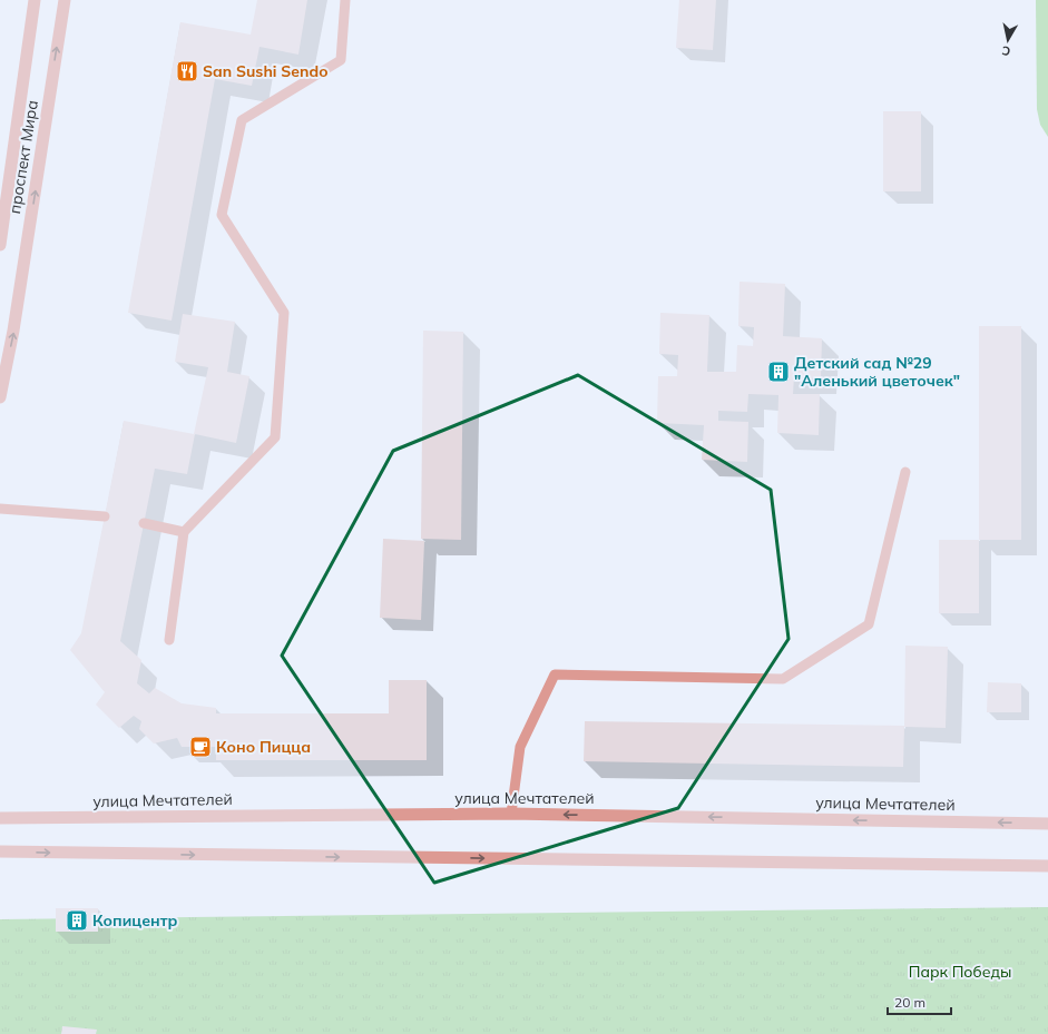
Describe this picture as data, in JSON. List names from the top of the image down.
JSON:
{
  "streets": {
    "street": ["проспект Мира", "улица Мечтателей"]
  },
  "parks": ["Парк Победы"],
  "places": {
    "restaurant": ["San Sushi Sendo"],
    "building": ["Детский сад №29 \"Аленький цветочек\"", "Копицентр"],
    "cafe": ["Коно Пицца"]
  },
  "scale_bar": "20 m",
  "north": "bottom"
}
